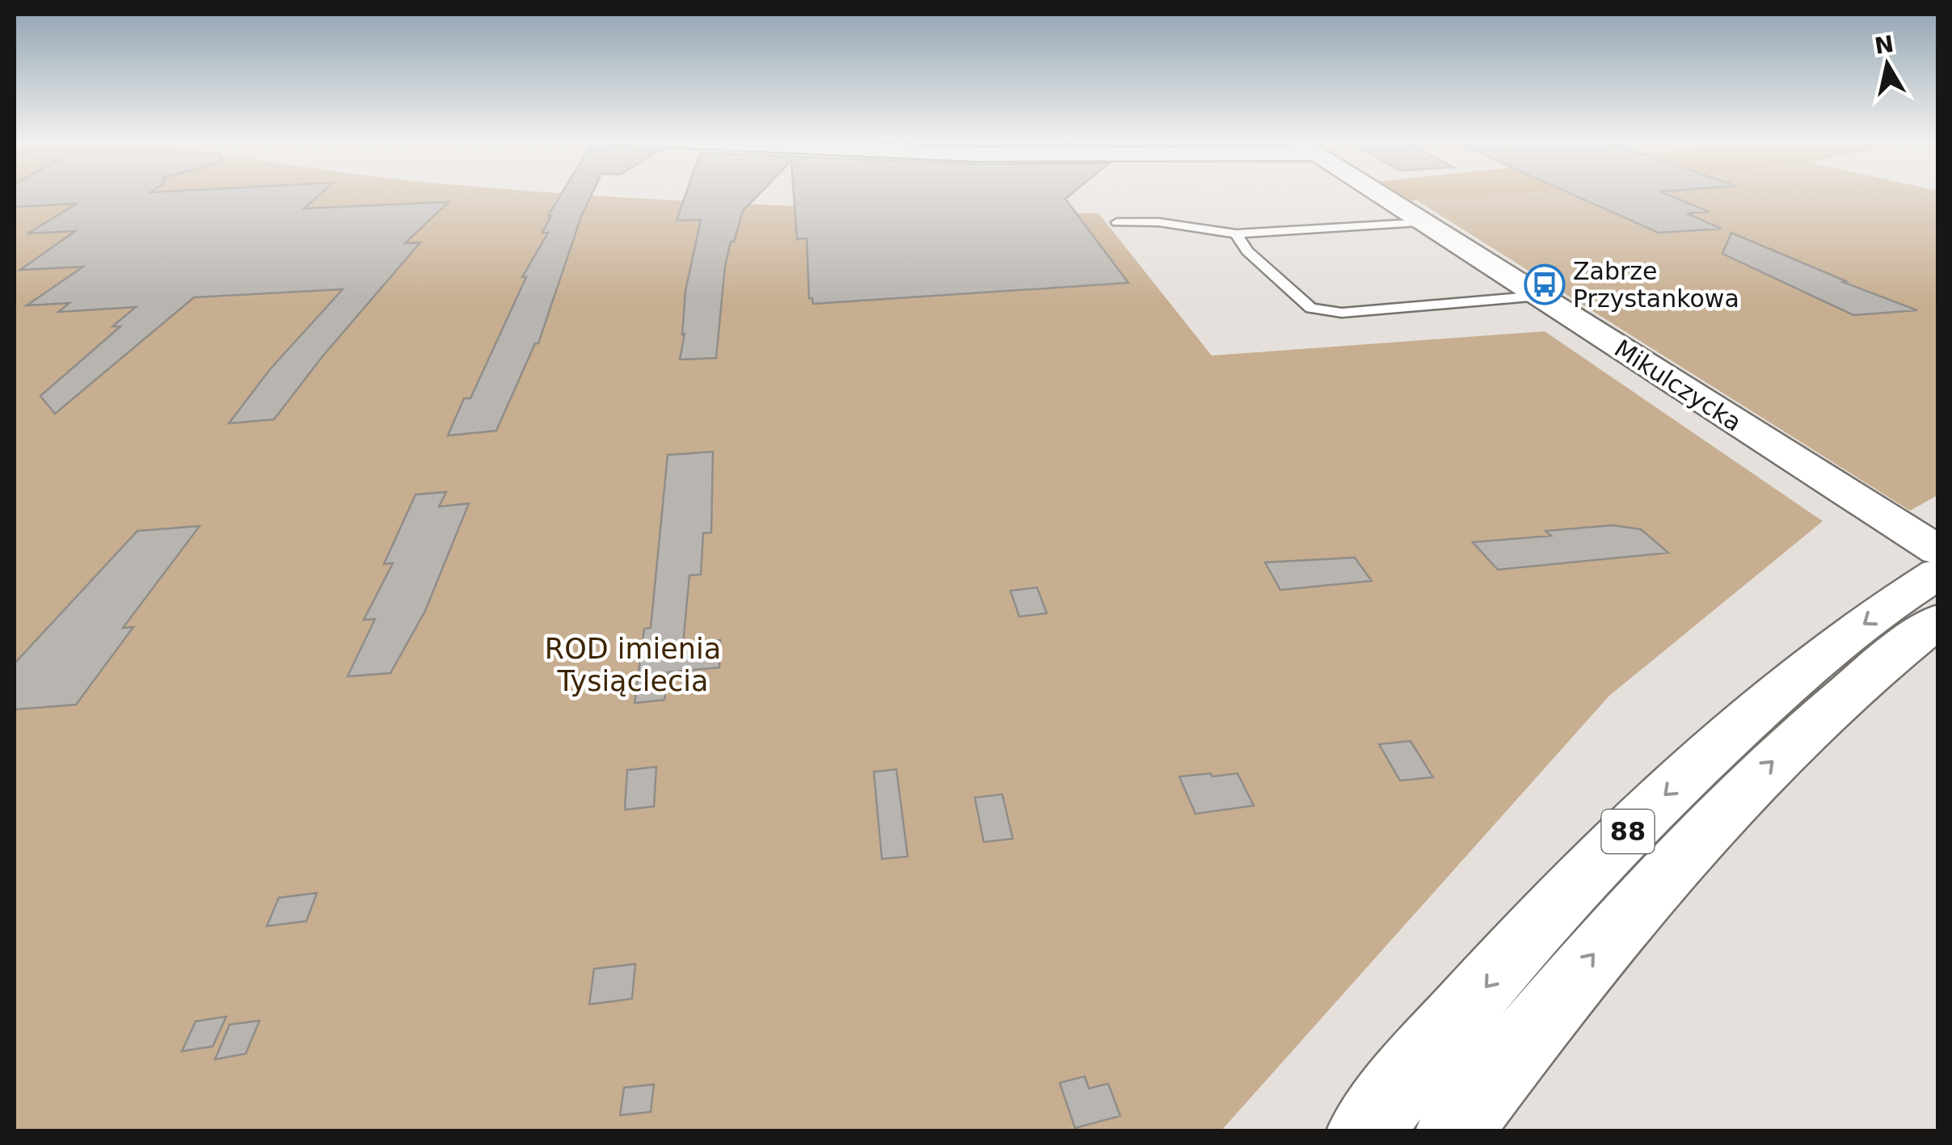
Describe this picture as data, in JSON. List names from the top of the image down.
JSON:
{
  "streets": {
    "street": ["Mikulczycka", "88"]
  },
  "crossings": [
    ["Mikulczycka", "88"]
  ],
  "parks": ["ROD imienia Tysiąclecia"],
  "places": {
    "bus stop": ["Zabrze Przystankowa"]
  },
  "north": "top"
}
